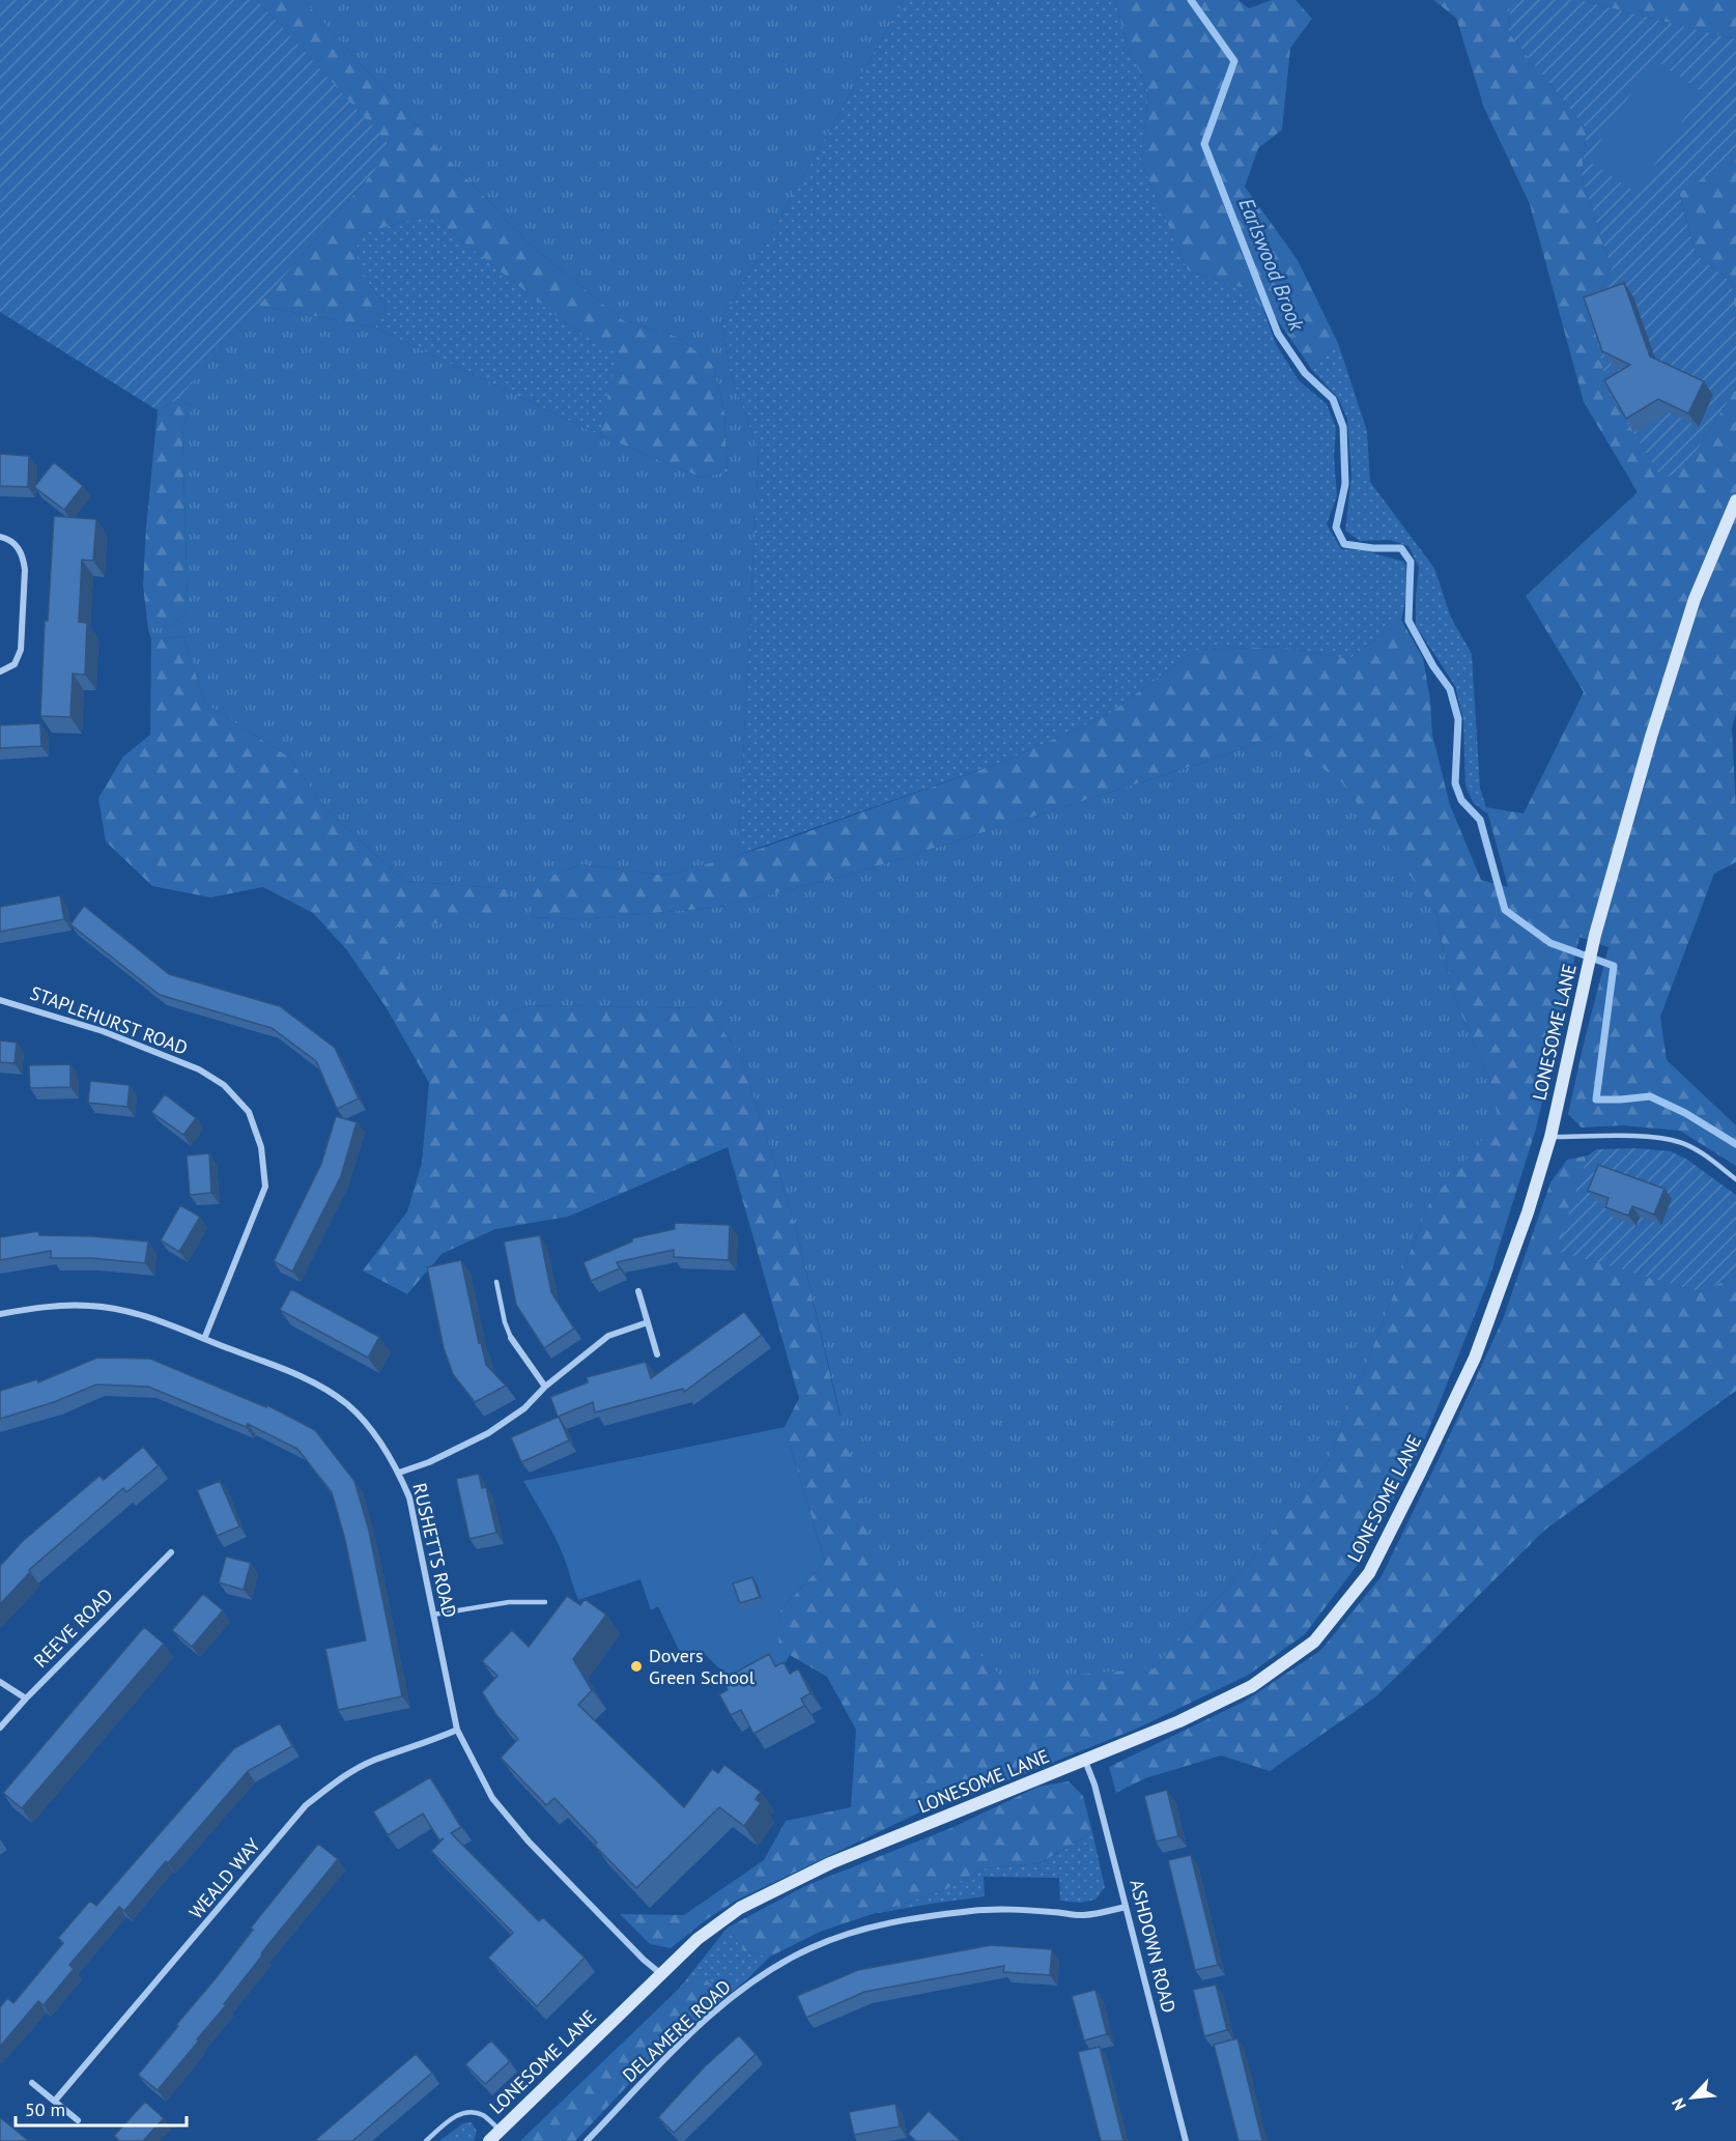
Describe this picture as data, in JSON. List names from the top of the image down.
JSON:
{
  "streets": {
    "street": [
      "STAPLEHURST ROAD",
      "LONESOME LANE",
      "RUSHETTS ROAD",
      "REEVE ROAD",
      "WEALD WAY",
      "ASHDOWN ROAD",
      "DELAMERE ROAD"
    ]
  },
  "crossings": [
    ["STAPLEHURST ROAD", "RUSHETTS ROAD"],
    ["LONESOME LANE", "RUSHETTS ROAD"],
    ["LONESOME LANE", "ASHDOWN ROAD"],
    ["RUSHETTS ROAD", "WEALD WAY"],
    ["ASHDOWN ROAD", "DELAMERE ROAD"]
  ],
  "water": ["Earlswood Brook"],
  "places": ["Dovers Green School"],
  "scale_bar": "50 m",
  "north": "bottom left"
}
